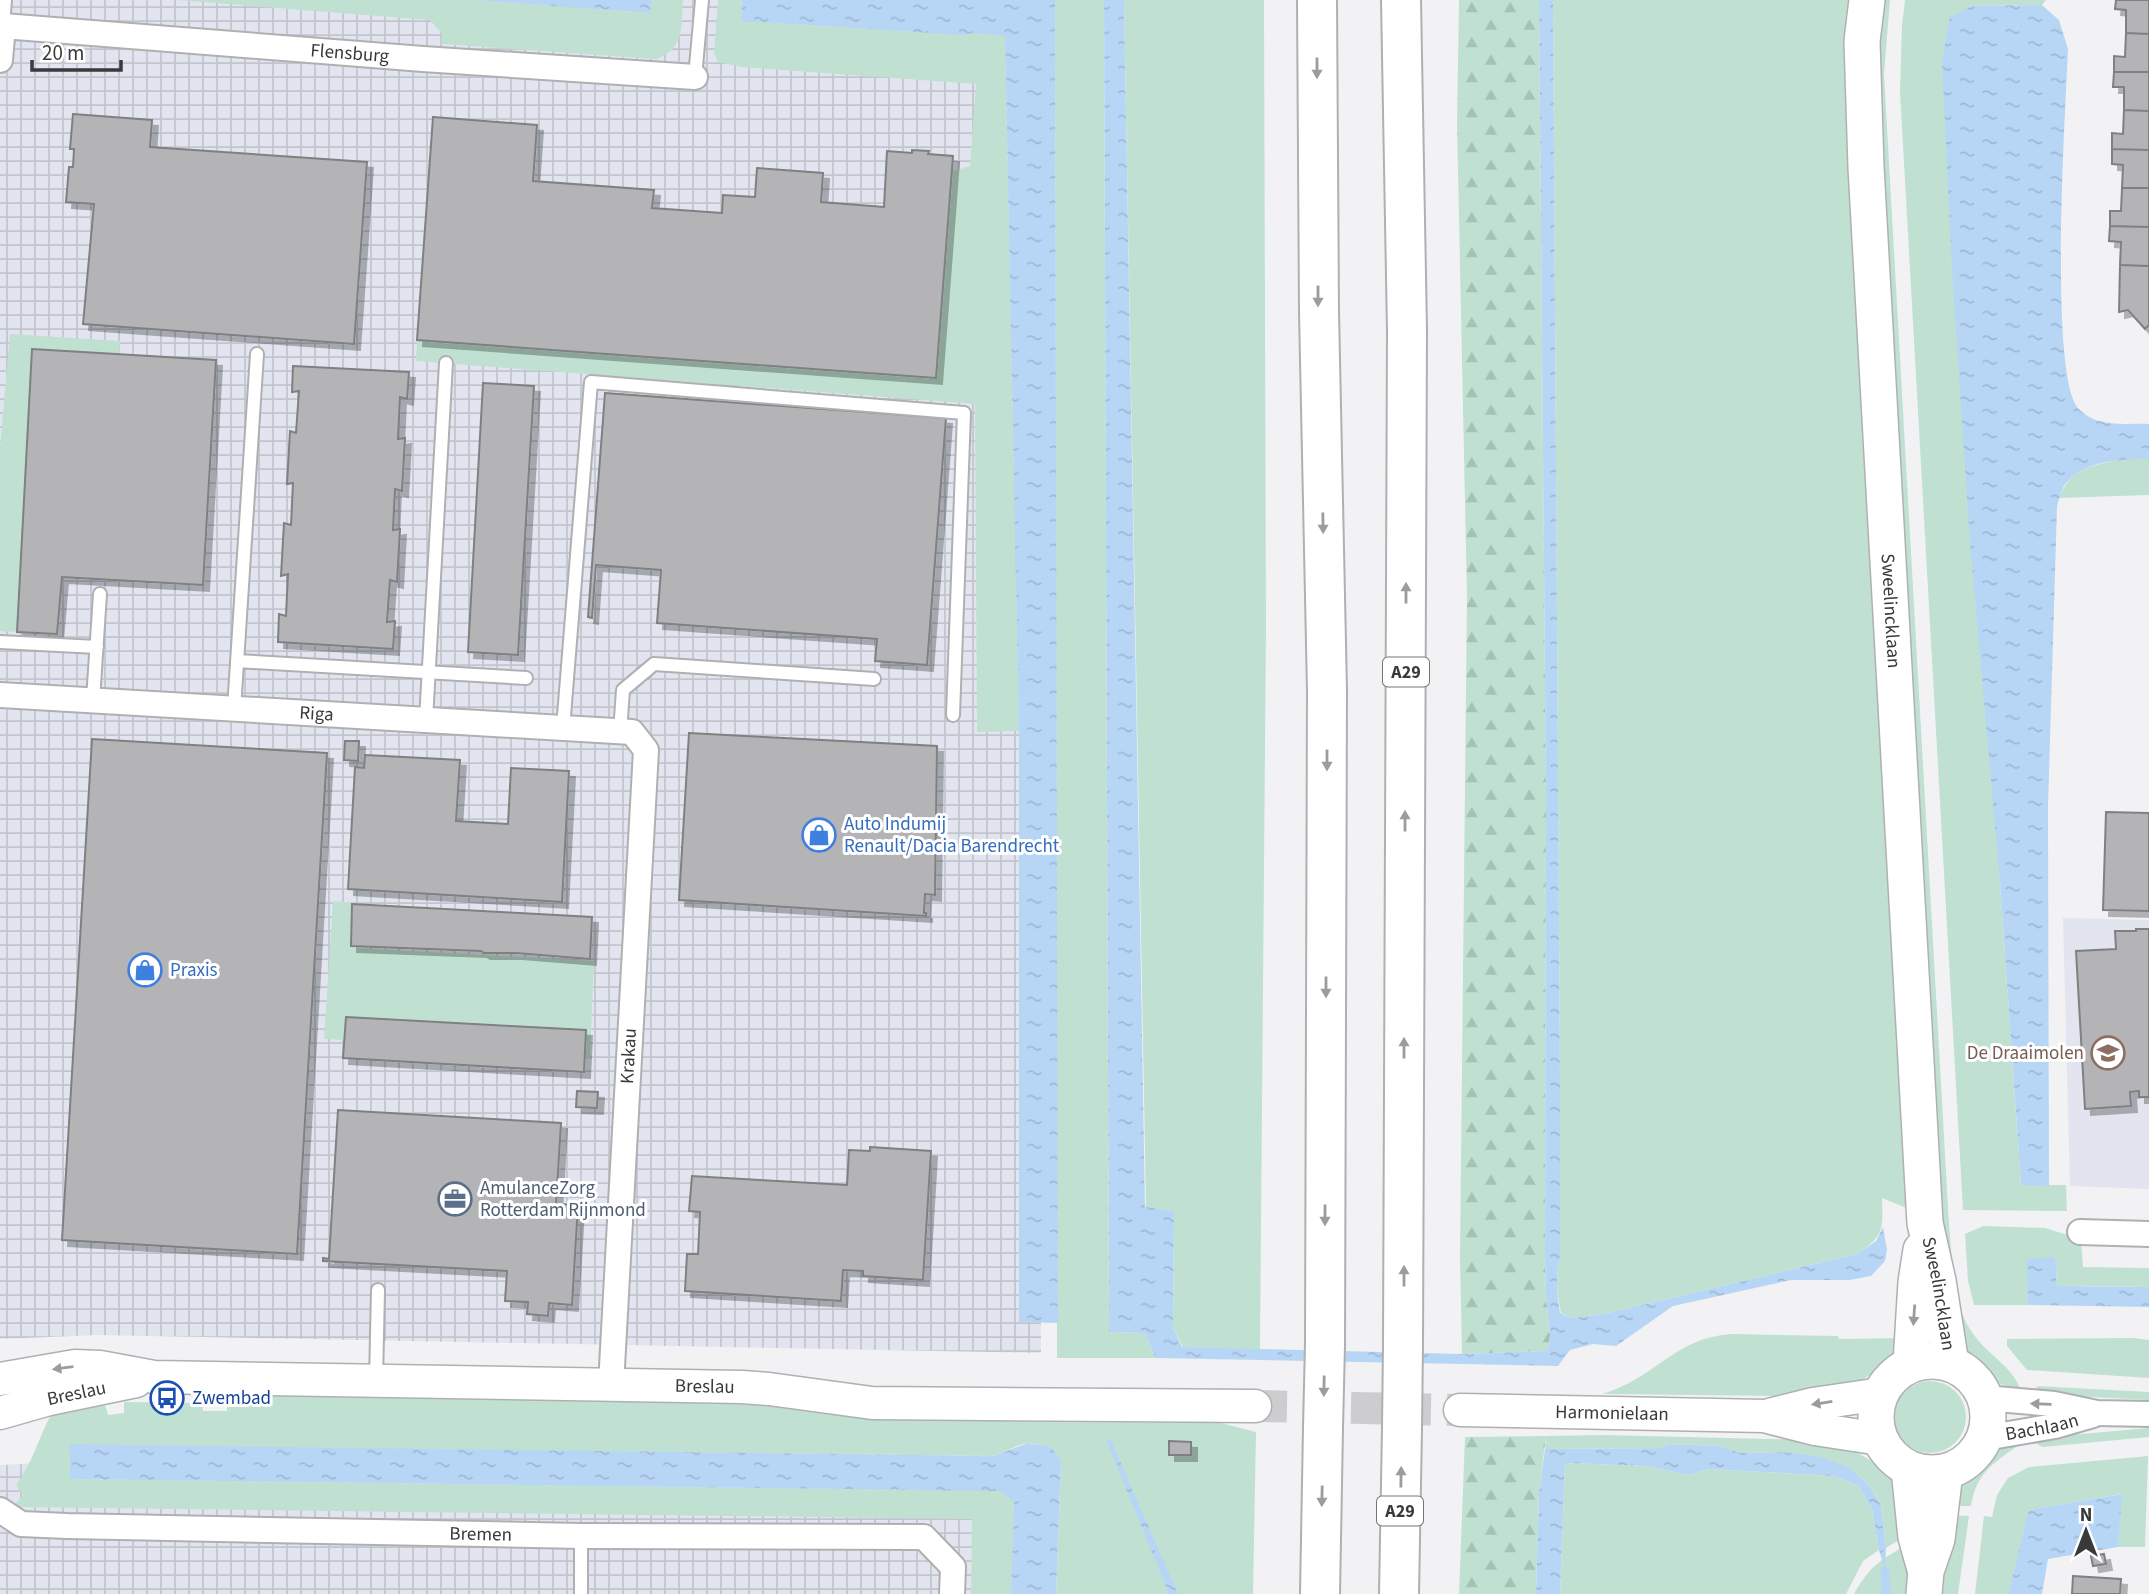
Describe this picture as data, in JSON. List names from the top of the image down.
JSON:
{
  "streets": {
    "highway": ["A29"],
    "main road": ["Sweelincklaan"],
    "street": [
      "Flensburg",
      "Riga",
      "Krakau",
      "Breslau",
      "Harmonielaan",
      "Bachlaan",
      "Bremen"
    ]
  },
  "crossings": [
    ["Sweelincklaan", "Harmonielaan"],
    ["Sweelincklaan", "Bachlaan"],
    ["Riga", "Krakau"],
    ["Krakau", "Breslau"],
    ["Harmonielaan", "Bachlaan"]
  ],
  "places": {
    "shop": ["Auto Indumij Renault/Dacia Barendrecht", "Praxis"],
    "school or university": ["De Draaimolen"],
    "office": ["AmulanceZorg Rotterdam Rijnmond"],
    "bus stop": ["Zwembad"]
  },
  "scale_bar": "20 m",
  "north": "top"
}
